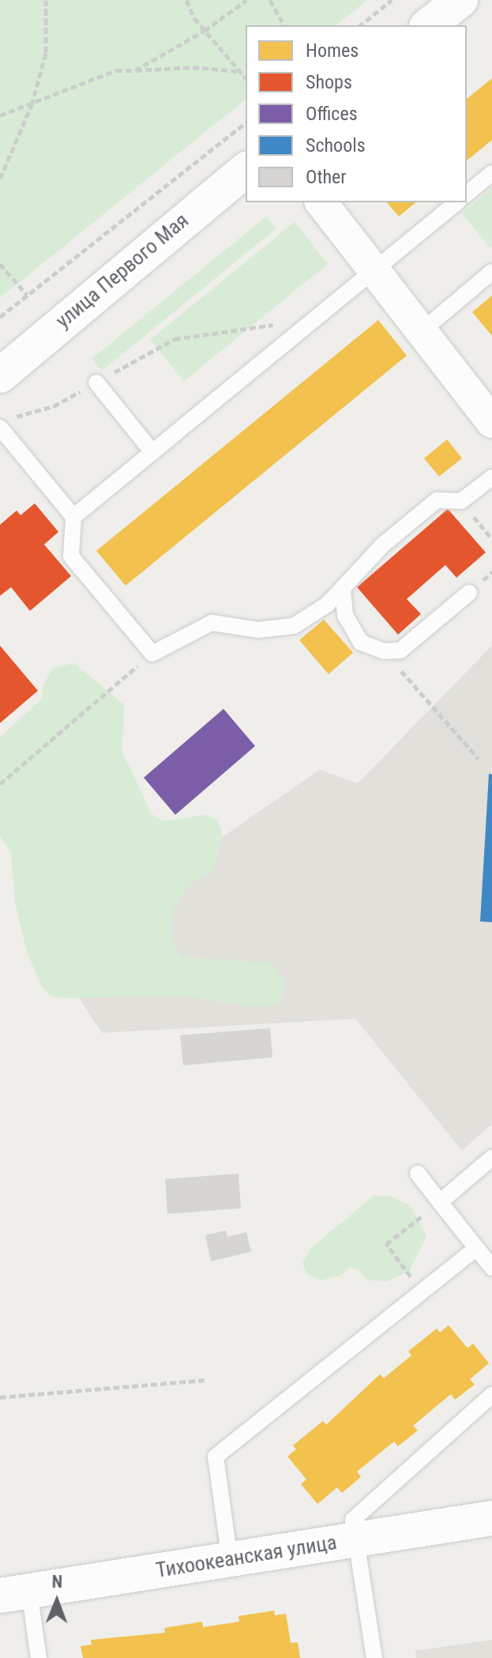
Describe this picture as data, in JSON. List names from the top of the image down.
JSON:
{
  "streets": {
    "street": ["улица Первого Мая", "Тихоокеанская улица"]
  },
  "legend": [
    "Homes",
    "Shops",
    "Offices",
    "Schools",
    "Other"
  ],
  "north": "top"
}
